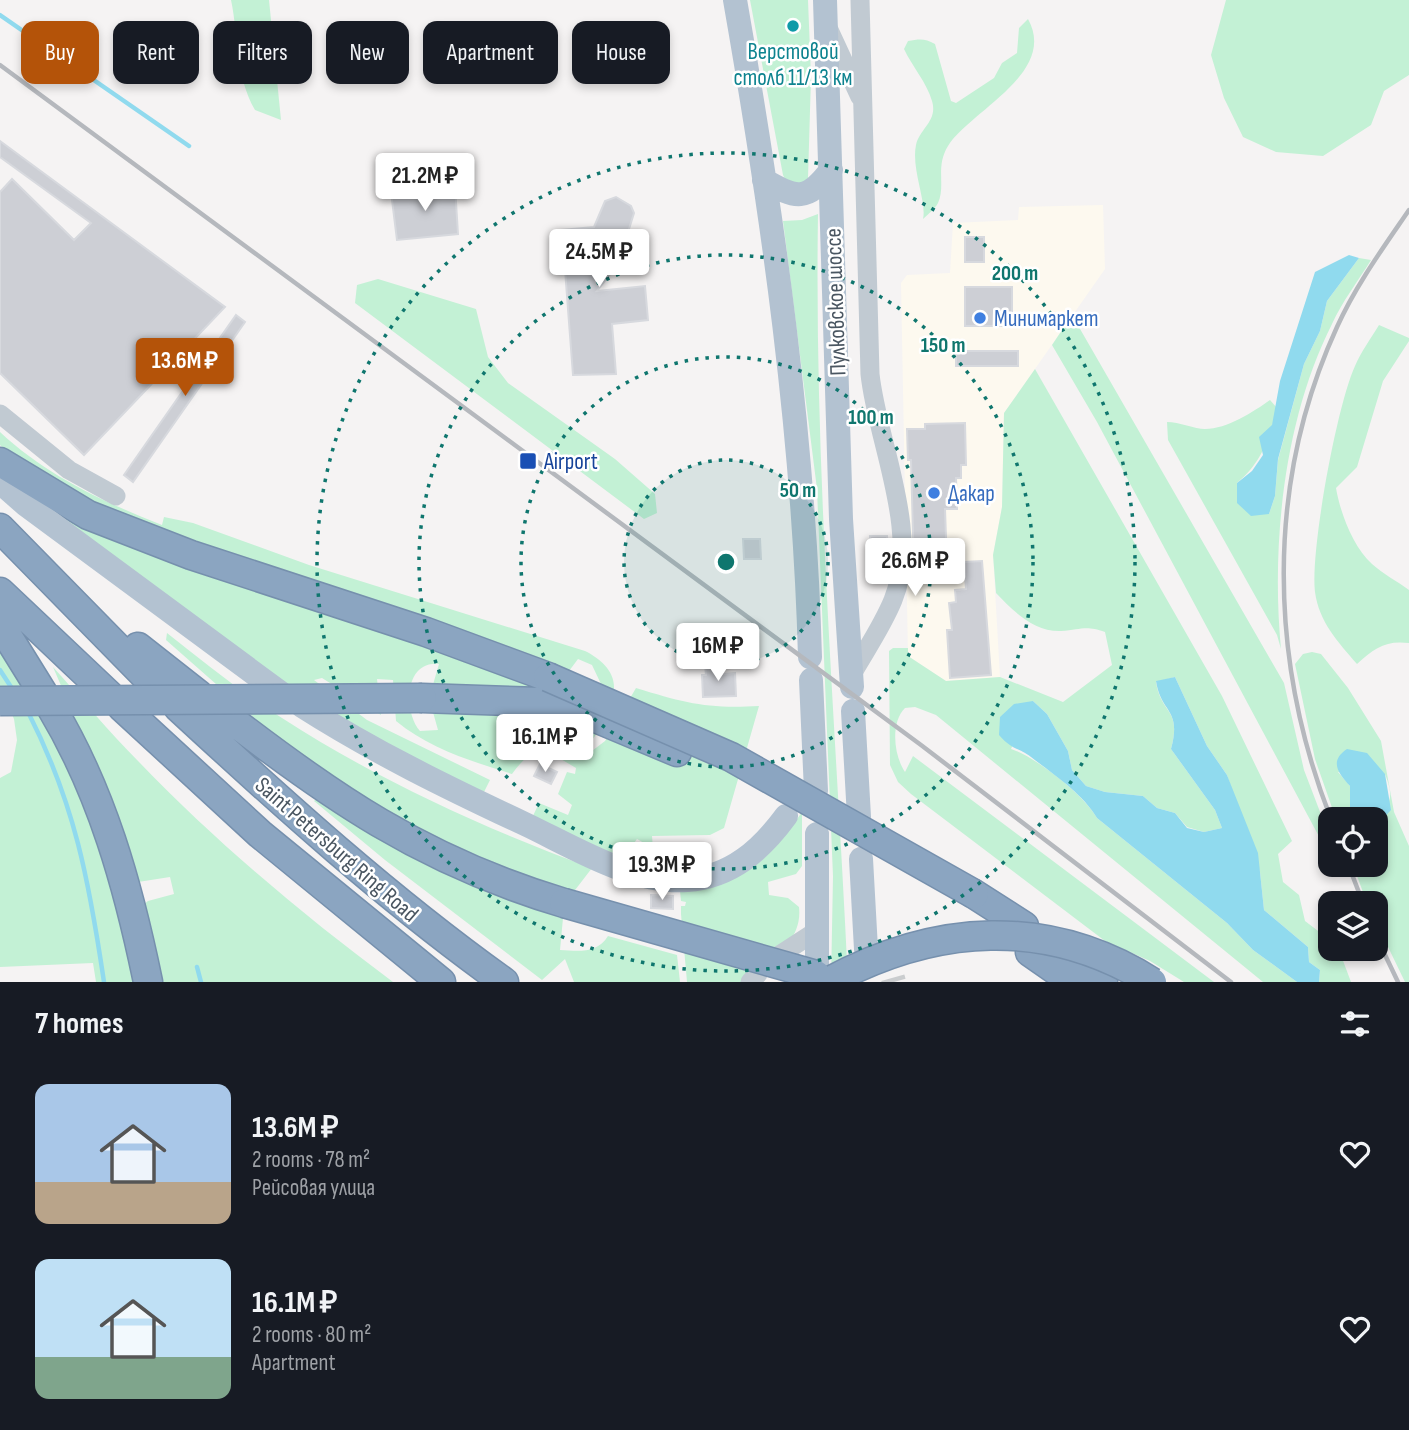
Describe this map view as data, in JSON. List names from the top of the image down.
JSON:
{
  "streets": {
    "highway": ["Saint Petersburg Ring Road"],
    "main road": ["Пулковское шоссе"]
  },
  "places": {
    "other": ["Верстовой столб 11/13 км", "Минимаркет", "Дакар"],
    "transit": ["Airport"]
  },
  "page": {
    "chip": [
      "Buy",
      "Rent",
      "Filters",
      "New",
      "Apartment",
      "House"
    ],
    "price": [
      "21.2M ₽",
      "24.5M ₽",
      "13.6M ₽",
      "26.6M ₽",
      "16M ₽",
      "16.1M ₽",
      "19.3M ₽"
    ],
    "heading": "7 homes",
    "list": [
      {
        "name": "13.6M ₽",
        "note": "2 rooms · 78 m² · Рейсовая улица"
      },
      {
        "name": "16.1M ₽",
        "note": "2 rooms · 80 m² · Apartment"
      }
    ]
  },
  "rings": [
    "200 m",
    "150 m",
    "100 m",
    "50 m"
  ]
}
